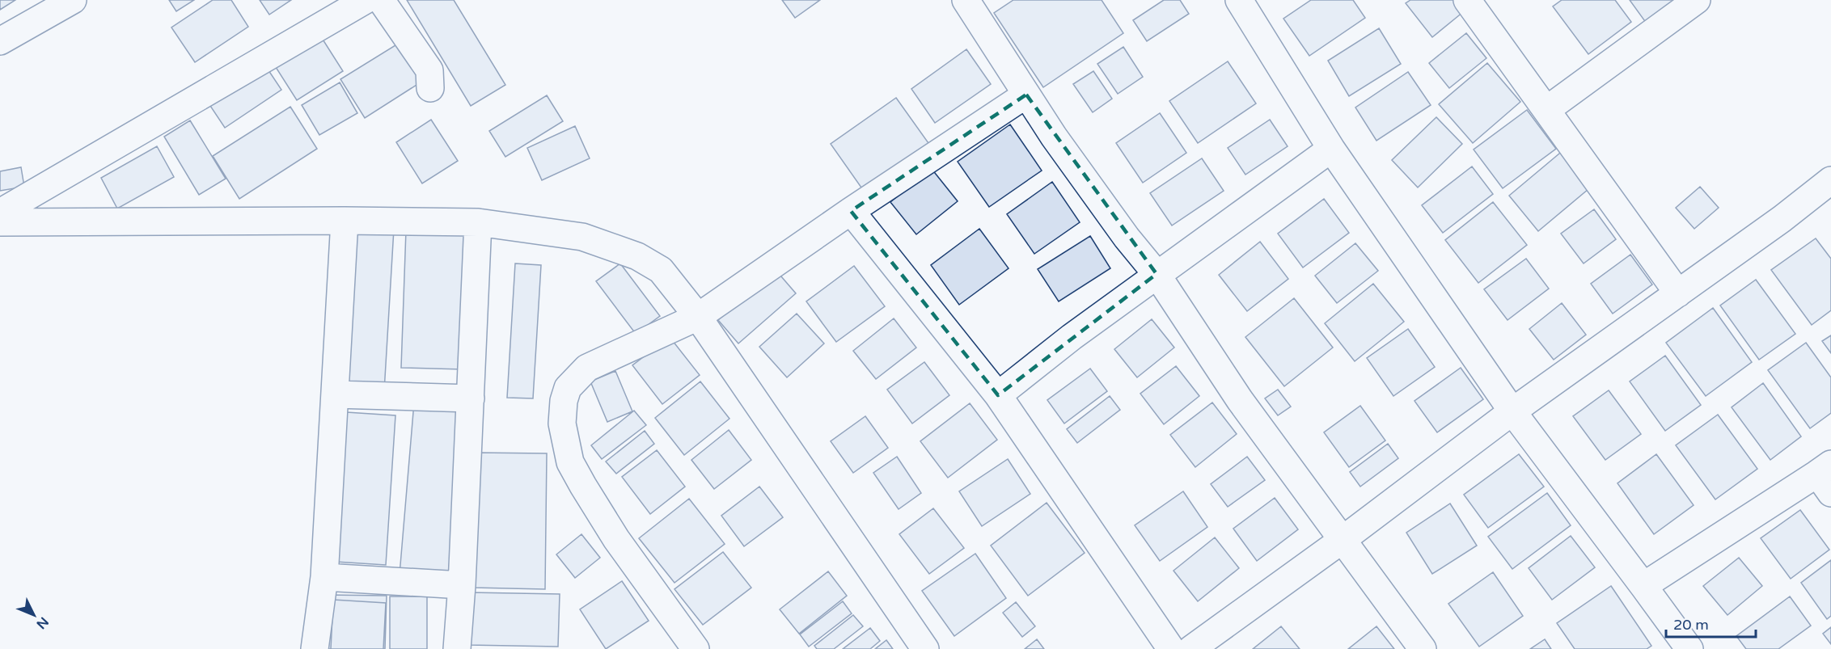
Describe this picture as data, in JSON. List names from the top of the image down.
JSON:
{
  "scale_bar": "20 m",
  "north": "bottom right"
}
